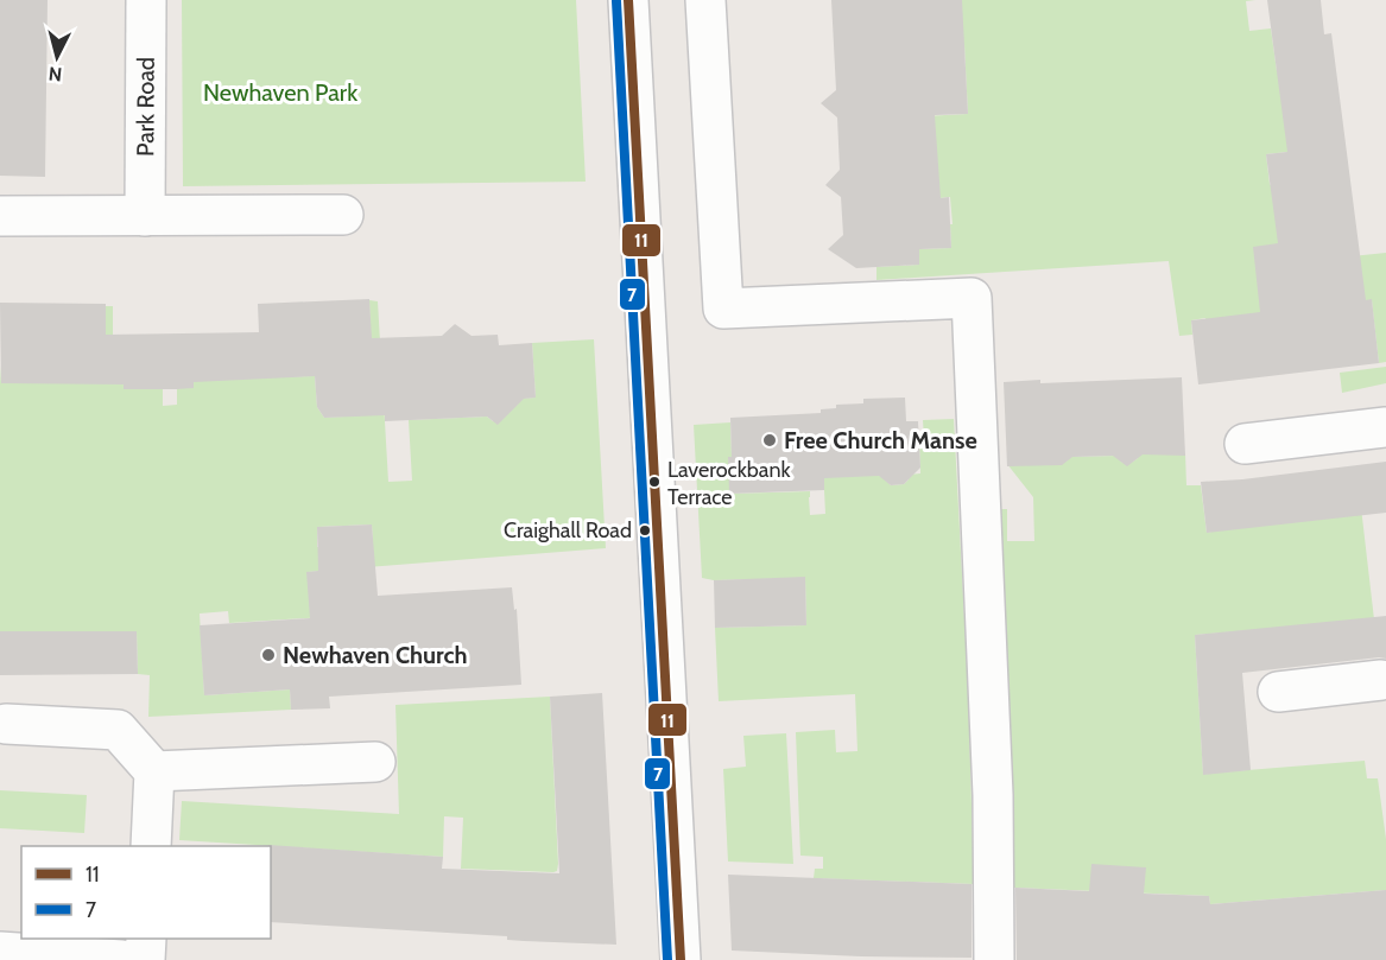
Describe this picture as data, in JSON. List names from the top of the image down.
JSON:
{
  "streets": {
    "street": ["Park Road"]
  },
  "parks": ["Newhaven Park"],
  "places": [
    "Free Church Manse",
    "Laverockbank Terrace",
    "Craighall Road",
    "Newhaven Church"
  ],
  "lines": ["transit line 11", "transit line 7"],
  "legend": ["11", "7"],
  "north": "bottom"
}
